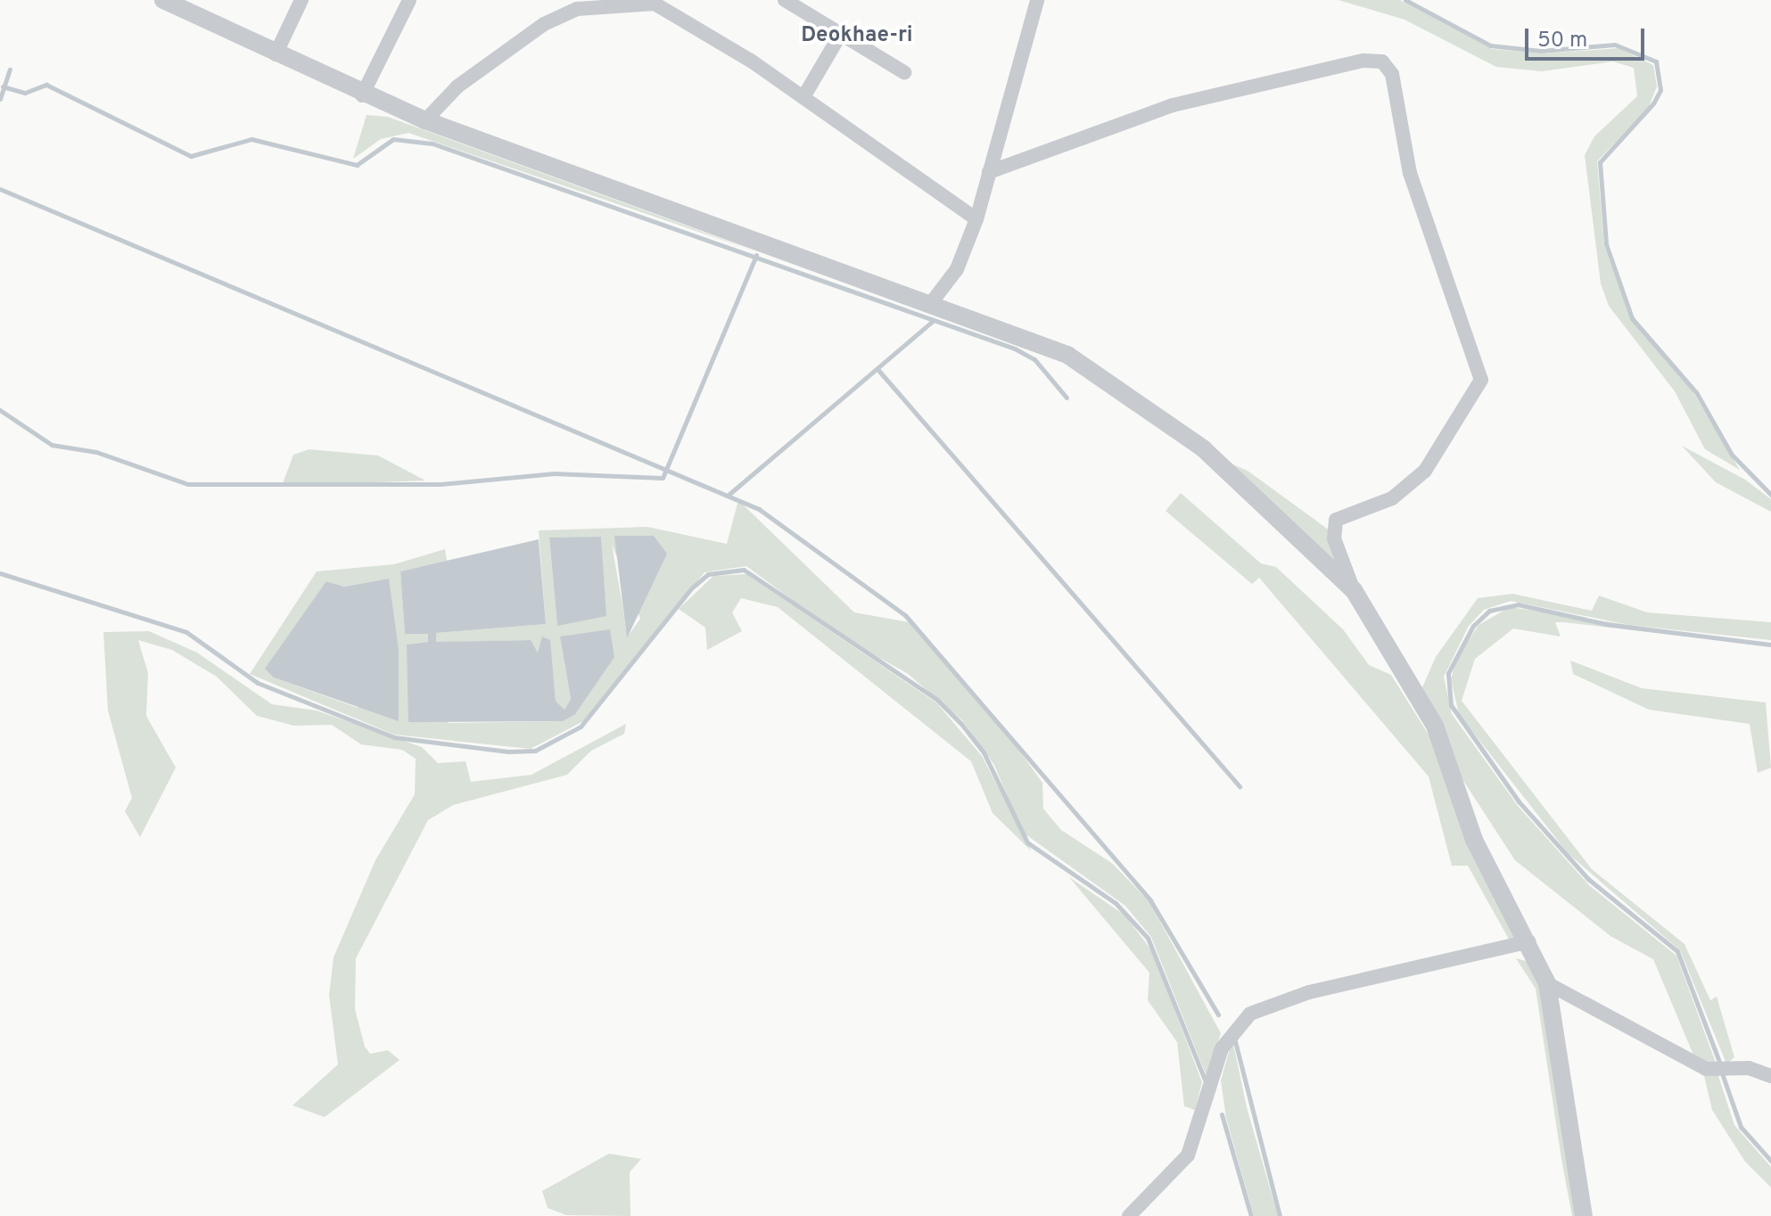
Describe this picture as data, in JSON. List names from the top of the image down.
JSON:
{
  "districts": ["Deokhae-ri"],
  "scale_bar": "50 m"
}
